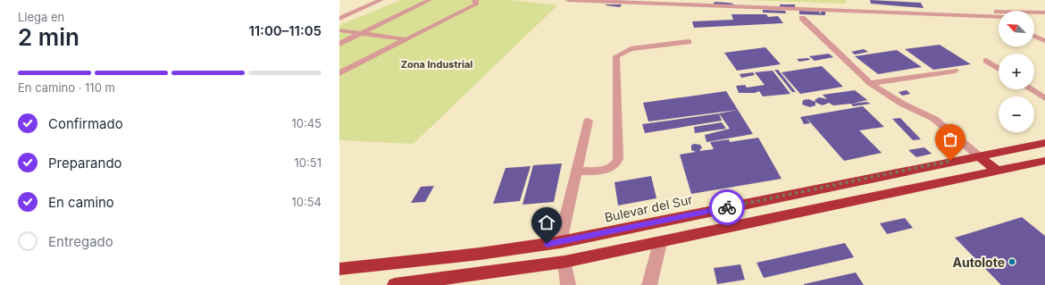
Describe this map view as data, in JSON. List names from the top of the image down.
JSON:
{
  "streets": {
    "highway": ["Bulevar del Sur"]
  },
  "districts": ["Zona Industrial"],
  "places": ["Autolote"],
  "north": "top left",
  "page": {
    "heading": ["2 min", "Llega en", "11:00–11:05"],
    "map_buttons": ["+", "−"],
    "bar": "En camino · 110 m",
    "list": [
      ["Confirmado", "10:45"],
      ["Preparando", "10:51"],
      ["En camino", "10:54"],
      "Entregado"
    ]
  }
}
